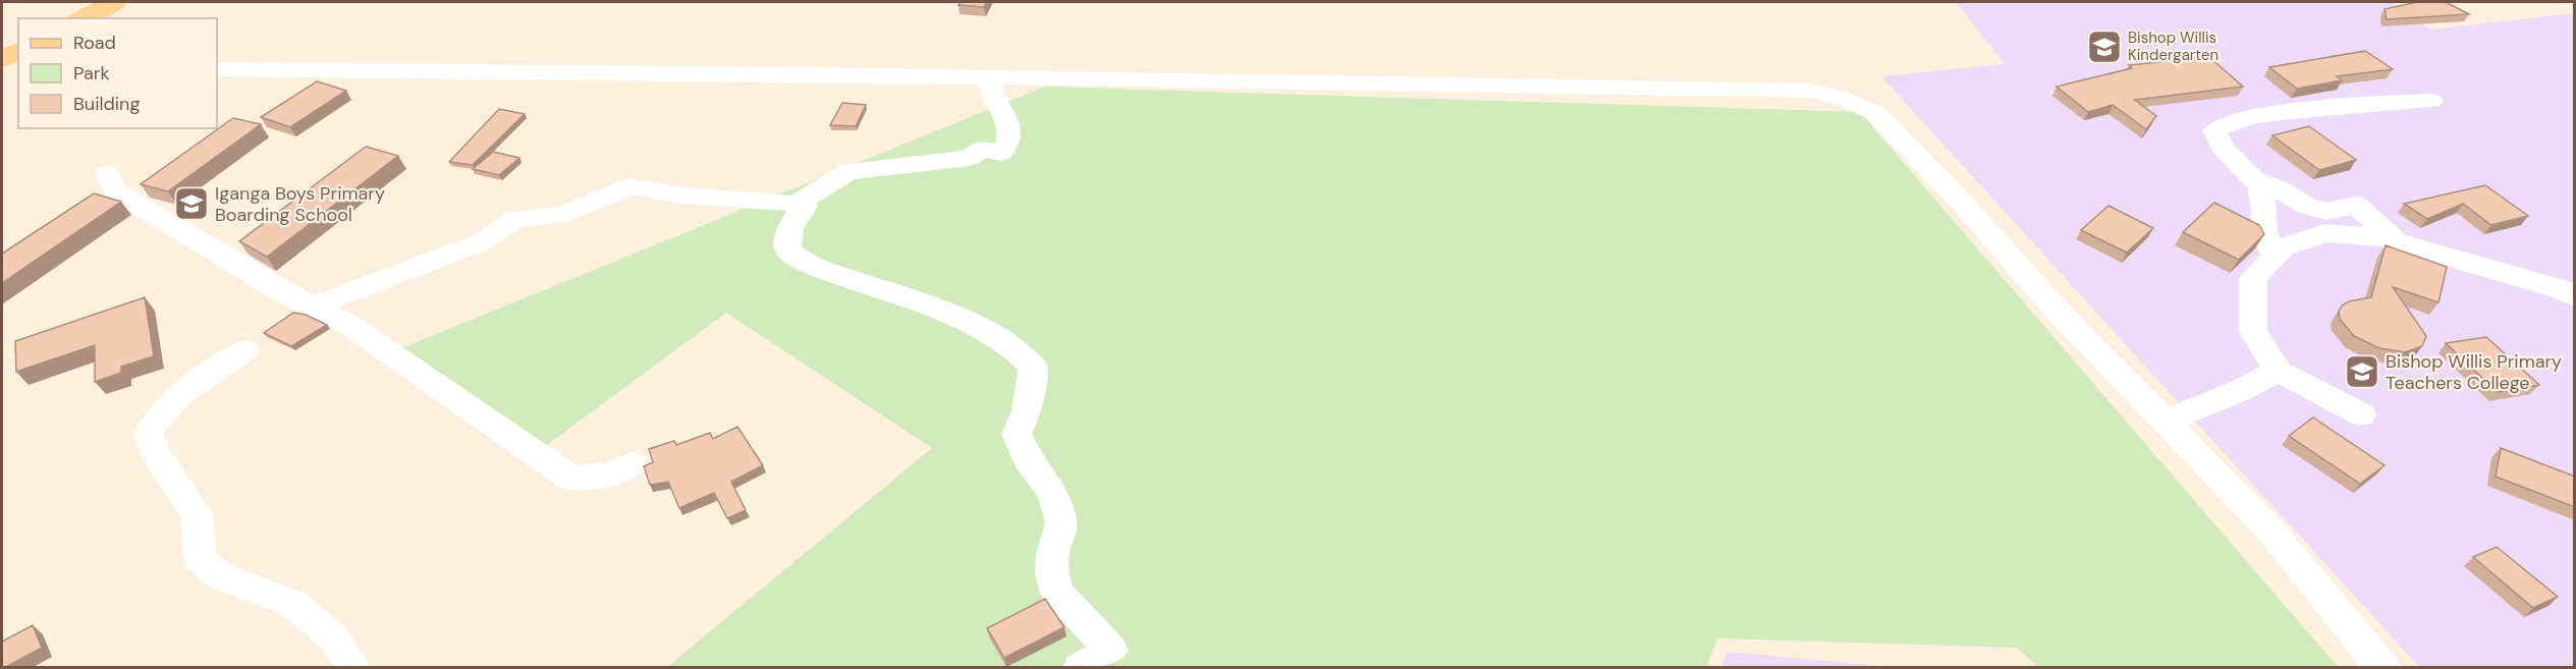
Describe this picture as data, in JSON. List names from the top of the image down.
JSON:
{
  "places": {
    "school or university": ["Bishop Willis Kindergarten", "Iganga Boys Primary Boarding School", "Bishop Willis Primary Teachers College"]
  },
  "legend": ["Road", "Park", "Building"]
}
